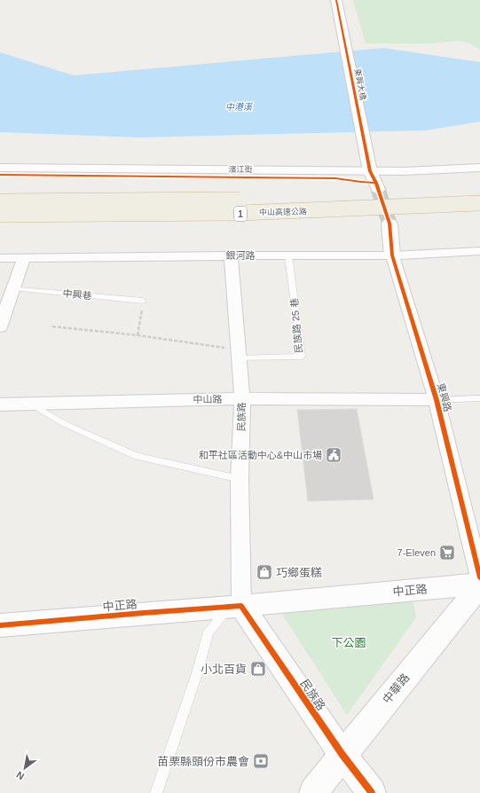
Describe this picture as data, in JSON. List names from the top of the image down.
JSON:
{
  "streets": {
    "highway": ["中山高速公路", "1"],
    "street": [
      "東興大橋",
      "濱江街",
      "銀河路",
      "東興路",
      "中山路",
      "民族路",
      "中正路",
      "中華路"
    ],
    "lane": ["中興巷", "民族路 25 巷"]
  },
  "crossings": [
    ["東興大橋", "濱江街"],
    ["銀河路", "民族路 25 巷"],
    ["銀河路", "東興路"],
    ["銀河路", "民族路"],
    ["民族路 25 巷", "民族路"],
    ["東興路", "中山路"],
    ["中山路", "民族路"],
    ["民族路", "中正路"],
    ["民族路", "中華路"],
    ["中正路", "中華路"]
  ],
  "water": ["中港溪"],
  "parks": ["下公園"],
  "places": {
    "public building": ["和平社區活動中心&中山市場"],
    "supermarket": ["7-Eleven"],
    "shop": ["巧鄉蛋糕", "小北百貨"],
    "bank": ["苗栗縣頭份市農會"]
  },
  "north": "bottom left"
}
